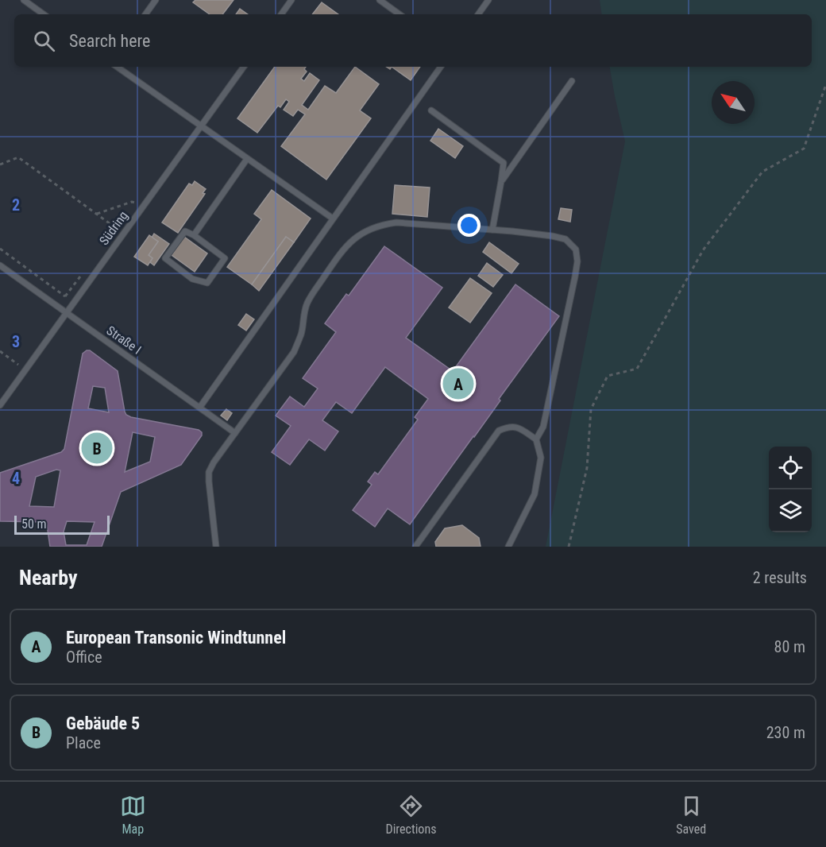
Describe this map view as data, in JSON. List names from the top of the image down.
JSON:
{
  "streets": {
    "lane": ["Südring", "Straße I"]
  },
  "crossings": [
    ["Südring", "Straße I"]
  ],
  "scale_bar": "50 m",
  "north": "top left",
  "page": {
    "search": "Search here",
    "pins": ["A", "B"],
    "scale": "50 m",
    "heading": ["Nearby", "2 results"],
    "list": [
      {
        "mark": "A",
        "name": "European Transonic Windtunnel",
        "note": "Office",
        "value": "80 m"
      },
      {
        "mark": "B",
        "name": "Gebäude 5",
        "note": "Place",
        "value": "230 m"
      }
    ],
    "nav": ["Map", "Directions", "Saved"]
  },
  "grid": {
    "rows": ["2", "3", "4"]
  }
}
